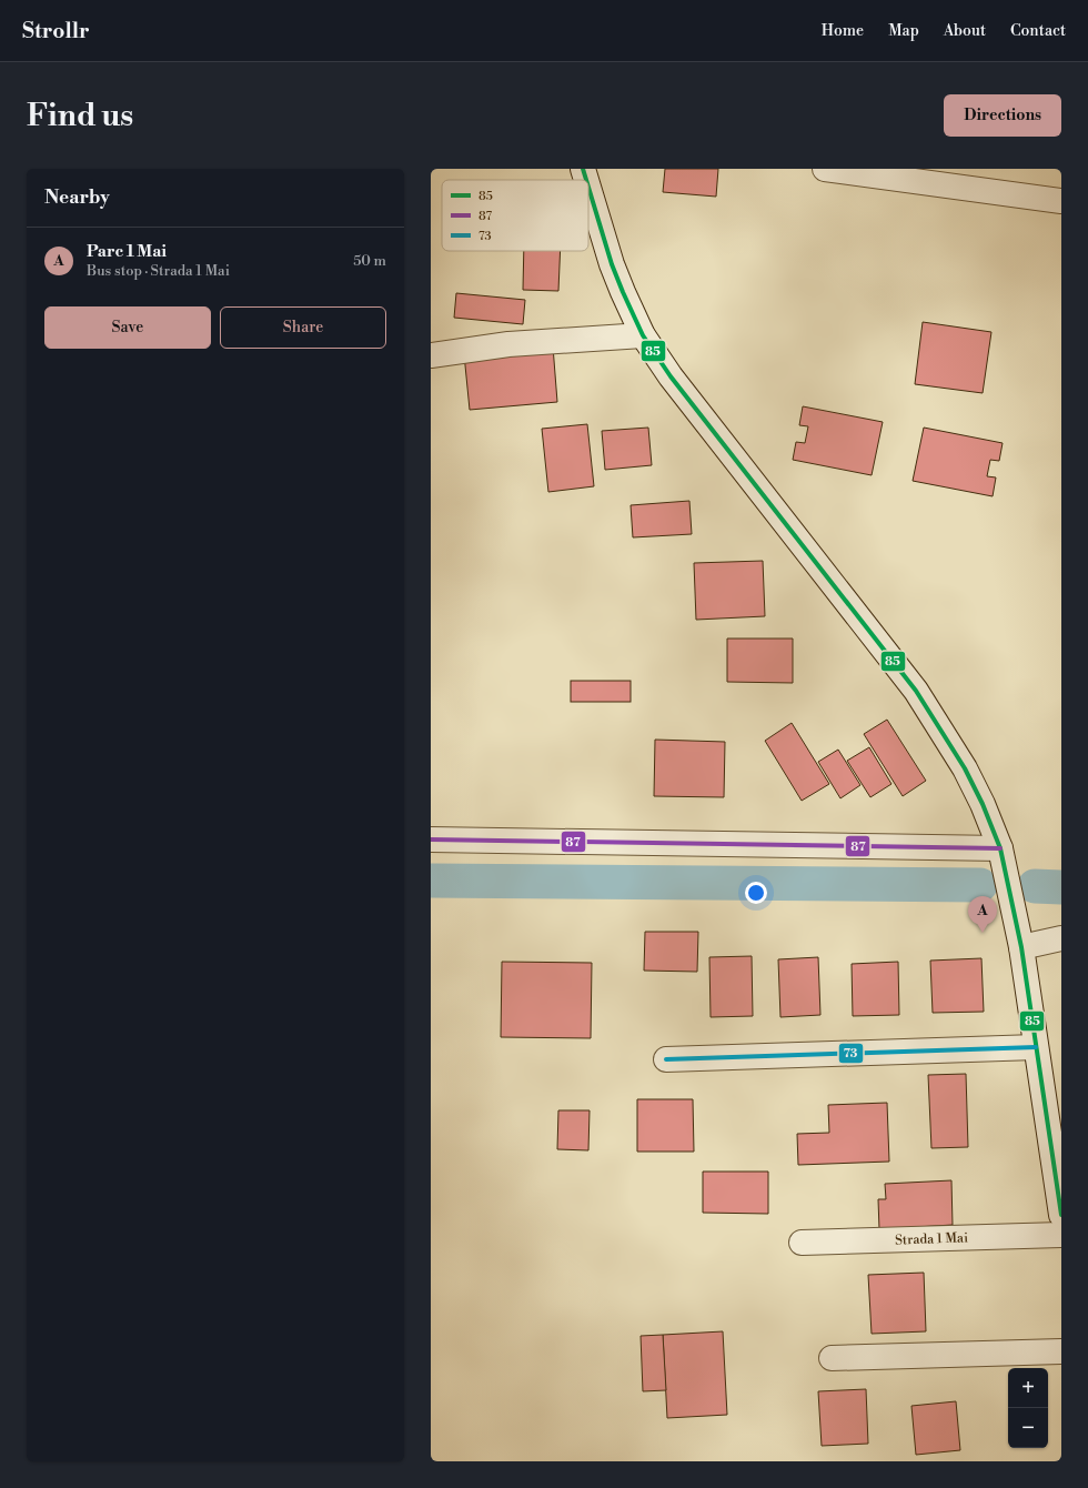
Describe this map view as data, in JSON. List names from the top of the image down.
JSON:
{
  "streets": {
    "street": ["Strada 1 Mai"]
  },
  "lines": ["transit line 85", "transit line 87", "transit line 73"],
  "legend": ["85", "87", "73"],
  "page": {
    "header": "Strollr",
    "nav": [
      "Home",
      "Map",
      "About",
      "Contact"
    ],
    "buttons": [
      "Directions",
      ["Save", "Share"]
    ],
    "title": "Find us",
    "heading": "Nearby",
    "list": [
      {
        "mark": "A",
        "name": "Parc 1 Mai",
        "note": "Bus stop · Strada 1 Mai",
        "value": "50 m"
      }
    ],
    "pins": "A",
    "map_buttons": ["+", "−"]
  }
}
